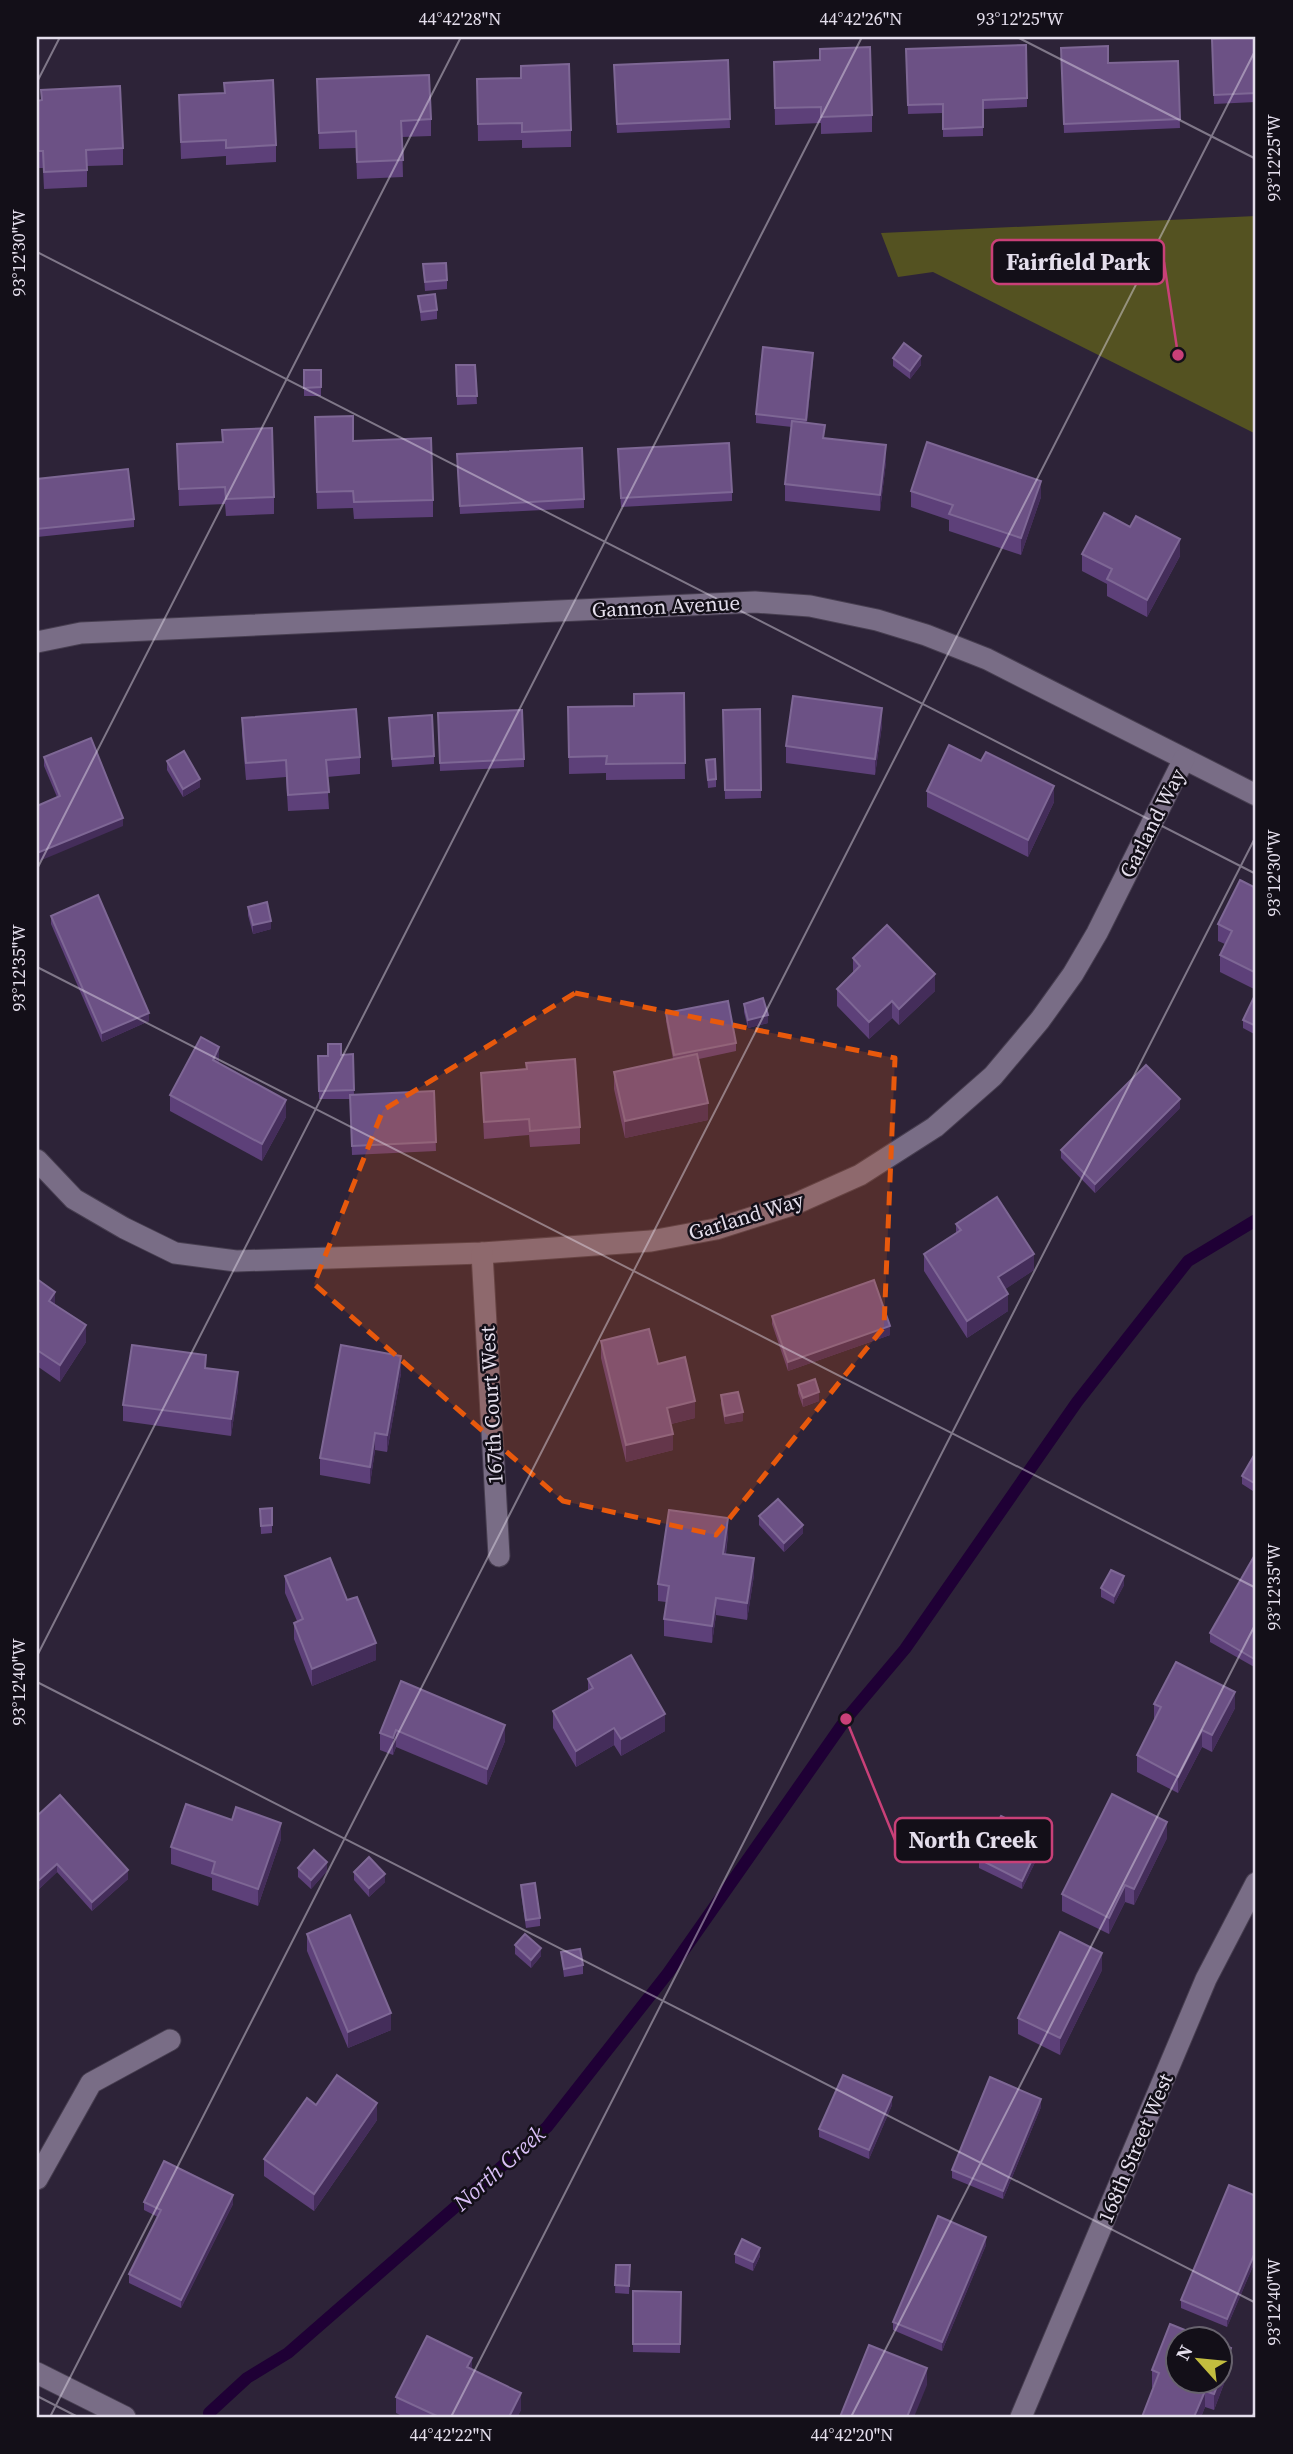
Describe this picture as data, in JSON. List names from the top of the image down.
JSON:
{
  "streets": {
    "street": [
      "Gannon Avenue",
      "Garland Way",
      "167th Court West",
      "168th Street West"
    ]
  },
  "crossings": [
    ["Gannon Avenue", "Garland Way"],
    ["Garland Way", "167th Court West"]
  ],
  "water": ["North Creek"],
  "places": ["Fairfield Park", "North Creek"],
  "north": "top left",
  "coordinates": [
    "44°42'28\"N",
    "44°42'26\"N",
    "93°12'25\"W",
    "93°12'30\"W",
    "93°12'35\"W",
    "93°12'40\"W",
    "44°42'22\"N",
    "44°42'20\"N"
  ]
}
